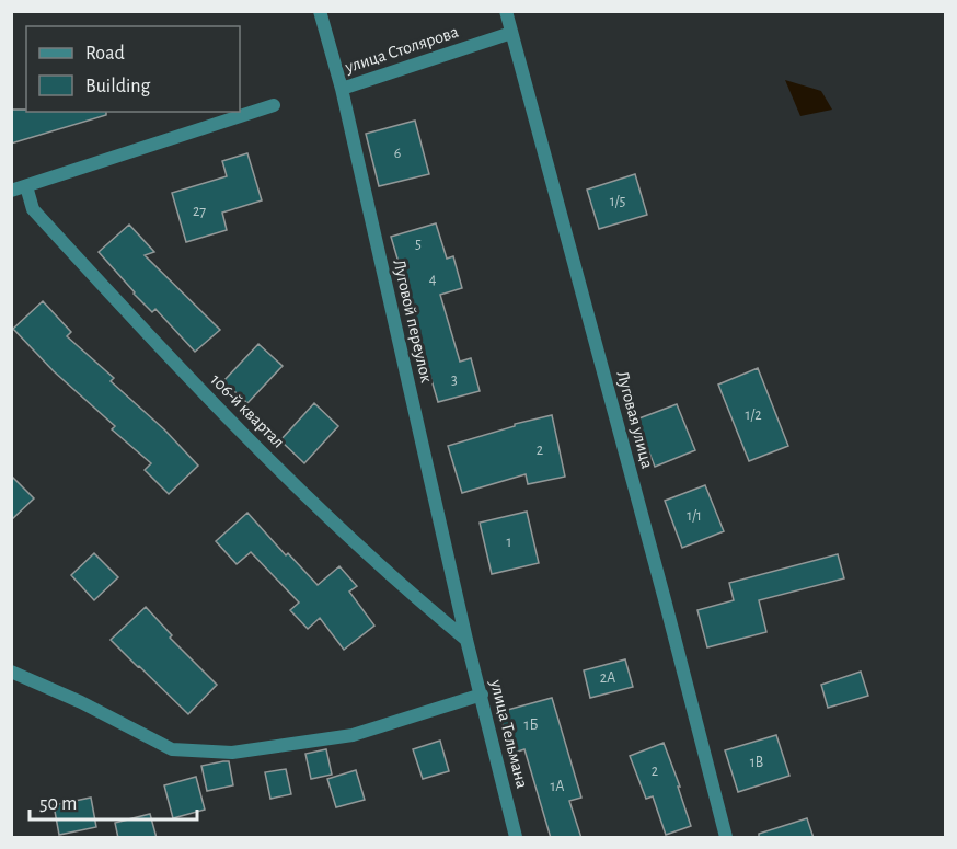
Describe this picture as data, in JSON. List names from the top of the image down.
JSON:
{
  "streets": {
    "street": [
      "улица Столярова",
      "Луговой переулок",
      "106-й квартал",
      "Луговая улица",
      "улица Тельмана"
    ]
  },
  "crossings": [
    ["улица Столярова", "Луговой переулок"],
    ["улица Столярова", "Луговая улица"],
    ["Луговой переулок", "106-й квартал"],
    ["Луговой переулок", "улица Тельмана"],
    ["106-й квартал", "улица Тельмана"]
  ],
  "house_numbers": [
    "6",
    "1/5",
    "27",
    "5",
    "4",
    "3",
    "1/2",
    "2",
    "1/1",
    "1",
    "2А",
    "1Б",
    "1В",
    "2",
    "1А"
  ],
  "legend": ["Road", "Building"],
  "scale_bar": "50 m"
}
